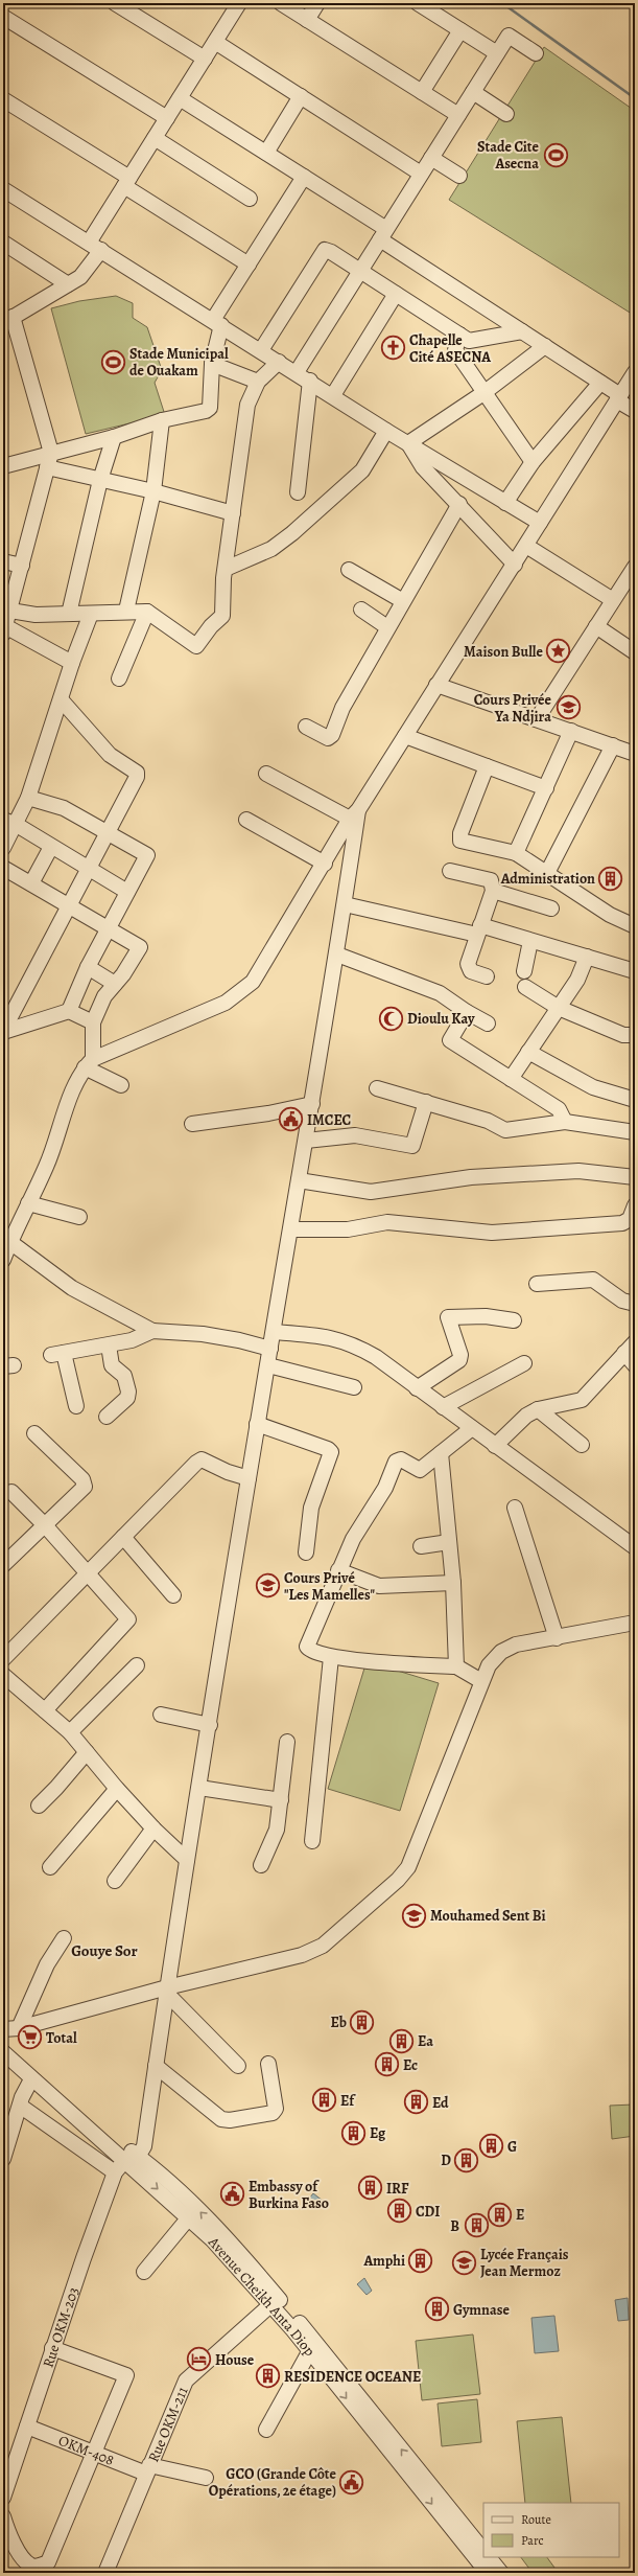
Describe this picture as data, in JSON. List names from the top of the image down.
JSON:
{
  "streets": {
    "street": [
      "Avenue Cheikh Anta Diop",
      "Rue OKM-203",
      "Rue OKM-211",
      "OKM-408"
    ]
  },
  "crossings": [
    ["Avenue Cheikh Anta Diop", "Rue OKM-203"],
    ["Avenue Cheikh Anta Diop", "Rue OKM-211"],
    ["Rue OKM-203", "OKM-408"],
    ["Rue OKM-211", "OKM-408"]
  ],
  "districts": ["Gouye Sor"],
  "places": {
    "sports": ["Stade Cite Asecna", "Stade Municipal de Ouakam"],
    "church": ["Chapelle Cité ASECNA"],
    "place": ["Maison Bulle"],
    "school or university": [
      "Cours Privée Ya Ndjira",
      "Cours Privé \"Les Mamelles\"",
      "Mouhamed Sent Bi",
      "Lycée Français Jean Mermoz"
    ],
    "building": [
      "Administration",
      "Eb",
      "Ea",
      "Ec",
      "Ef",
      "Ed",
      "Eg",
      "G",
      "D",
      "IRF",
      "CDI",
      "E",
      "B",
      "Amphi",
      "Gymnase",
      "RESIDENCE OCEANE"
    ],
    "mosque": ["Dioulu Kay"],
    "public building": ["IMCEC", "Embassy of Burkina Faso", "GCO (Grande Côte Opérations, 2e étage)"],
    "supermarket": ["Total"],
    "hotel": ["House"]
  },
  "legend": ["Route", "Parc"]
}
